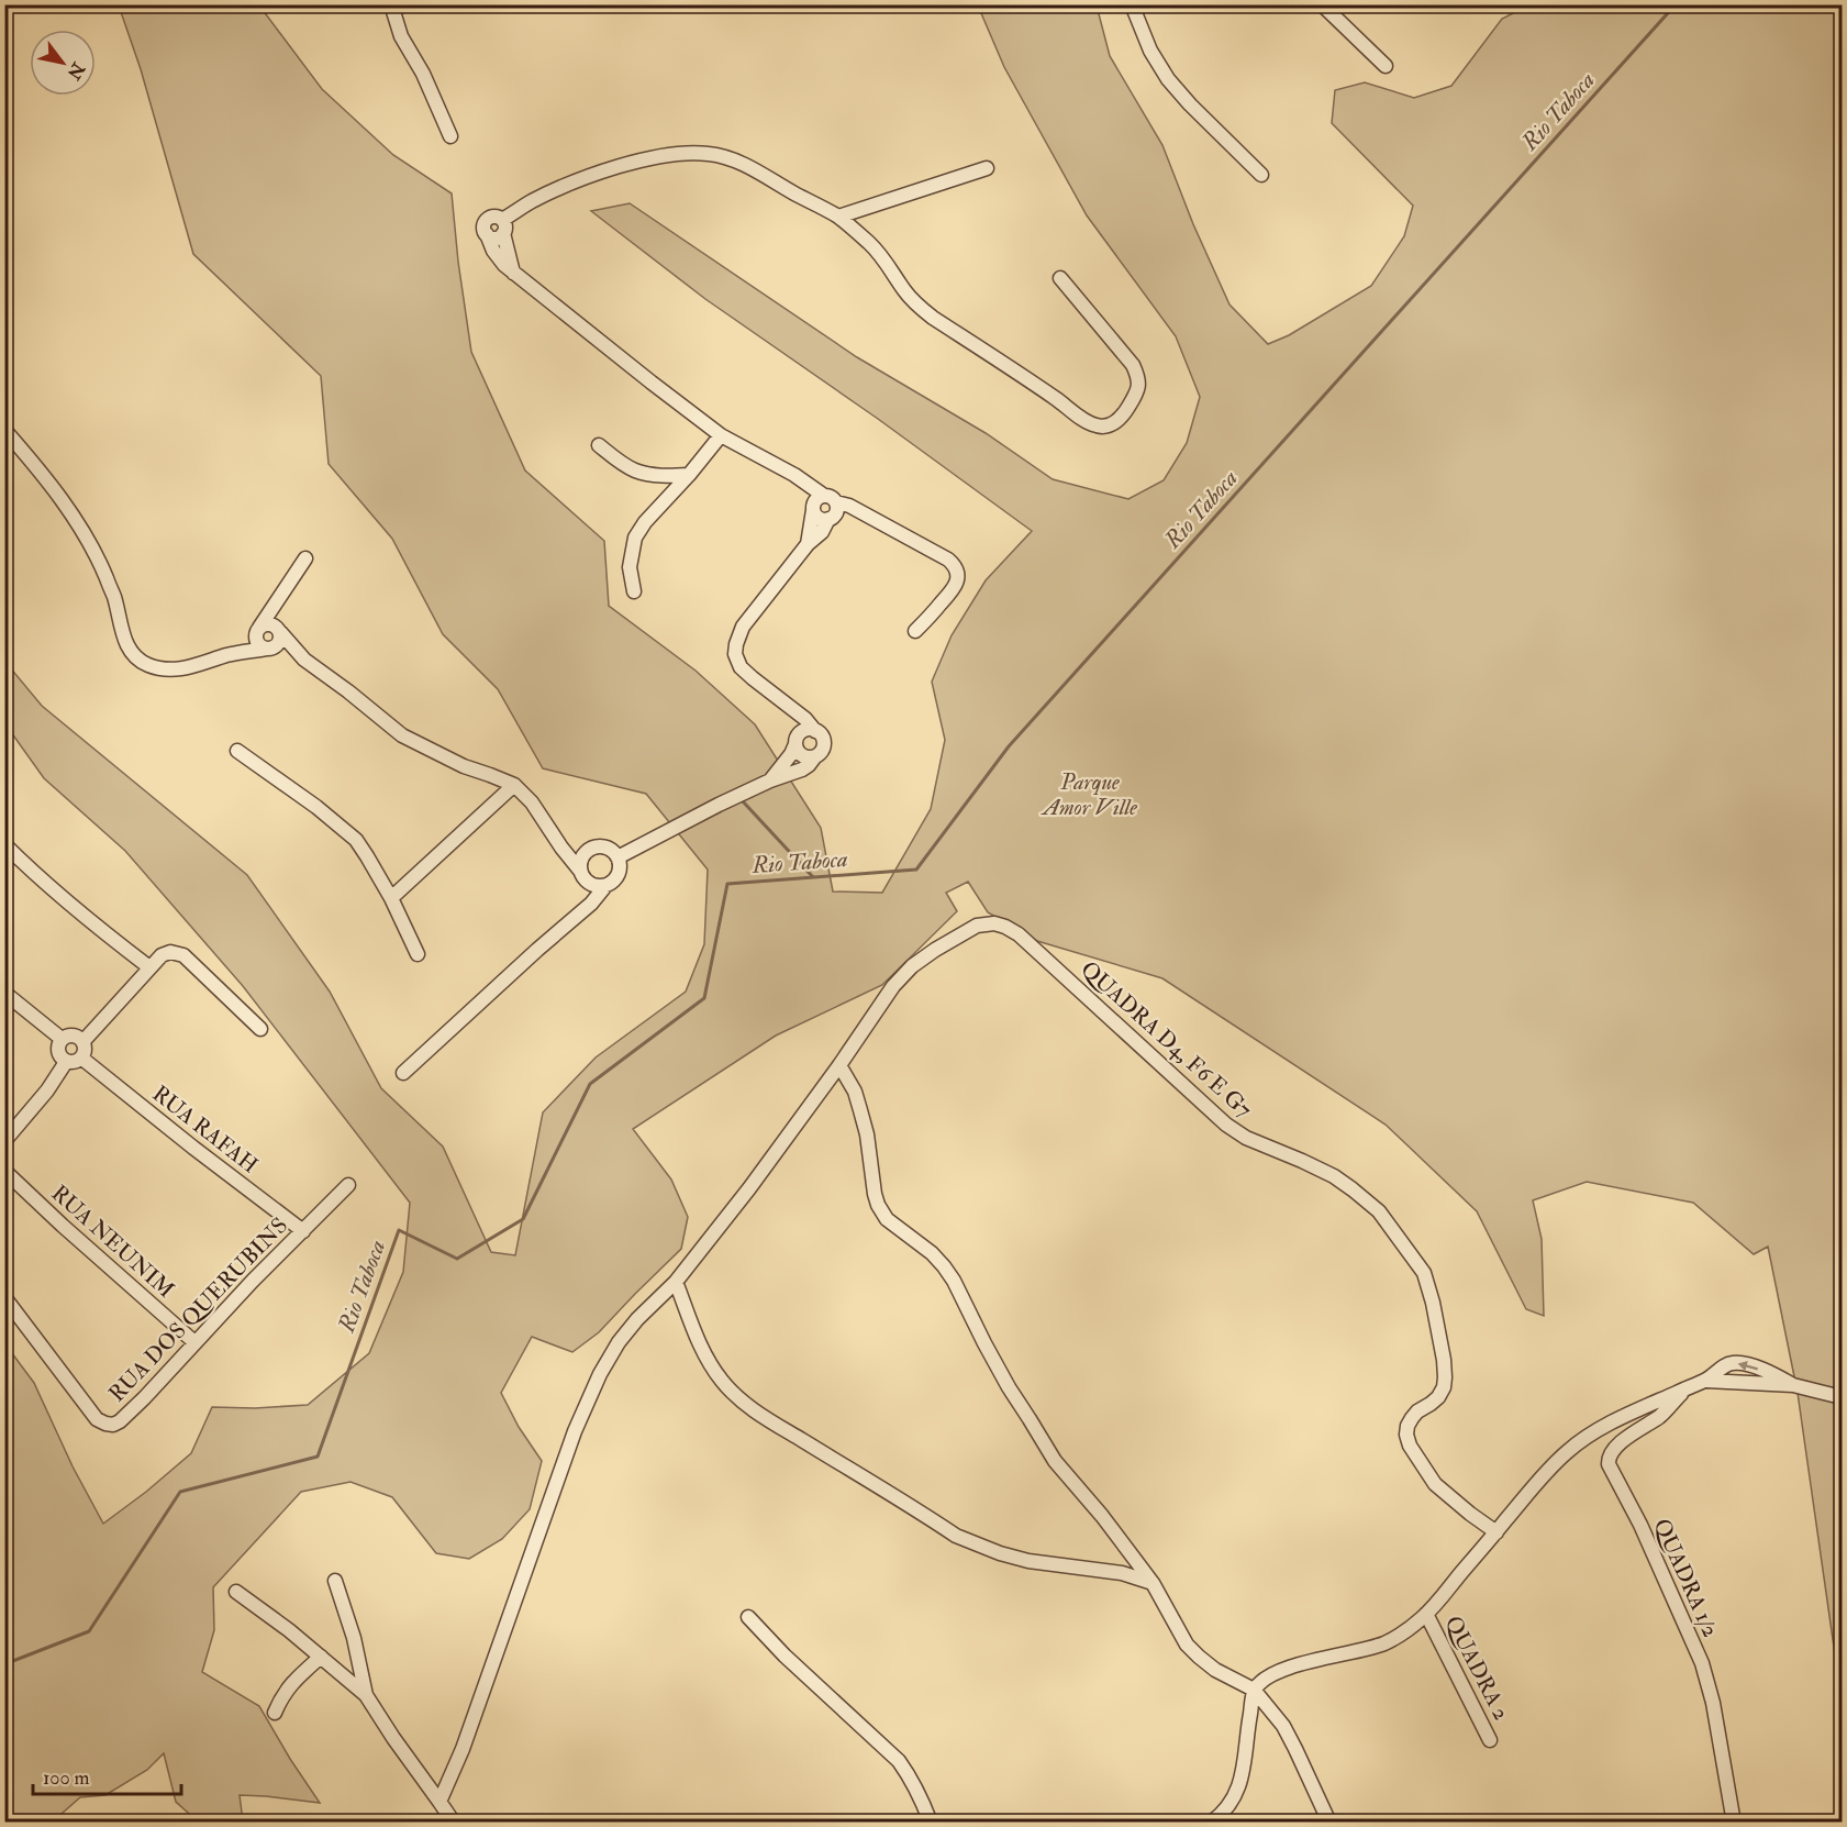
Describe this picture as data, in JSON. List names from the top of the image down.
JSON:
{
  "streets": {
    "street": [
      "QUADRA D4, F6 E G7",
      "RUA RAFAH",
      "RUA NEUNIM",
      "RUA DOS QUERUBINS",
      "QUADRA 1/2",
      "QUADRA 2"
    ]
  },
  "crossings": [
    ["RUA RAFAH", "RUA DOS QUERUBINS"],
    ["RUA NEUNIM", "RUA DOS QUERUBINS"]
  ],
  "water": ["Rio Taboca"],
  "parks": ["Parque Amor Ville"],
  "scale_bar": "100 m",
  "north": "bottom right"
}
